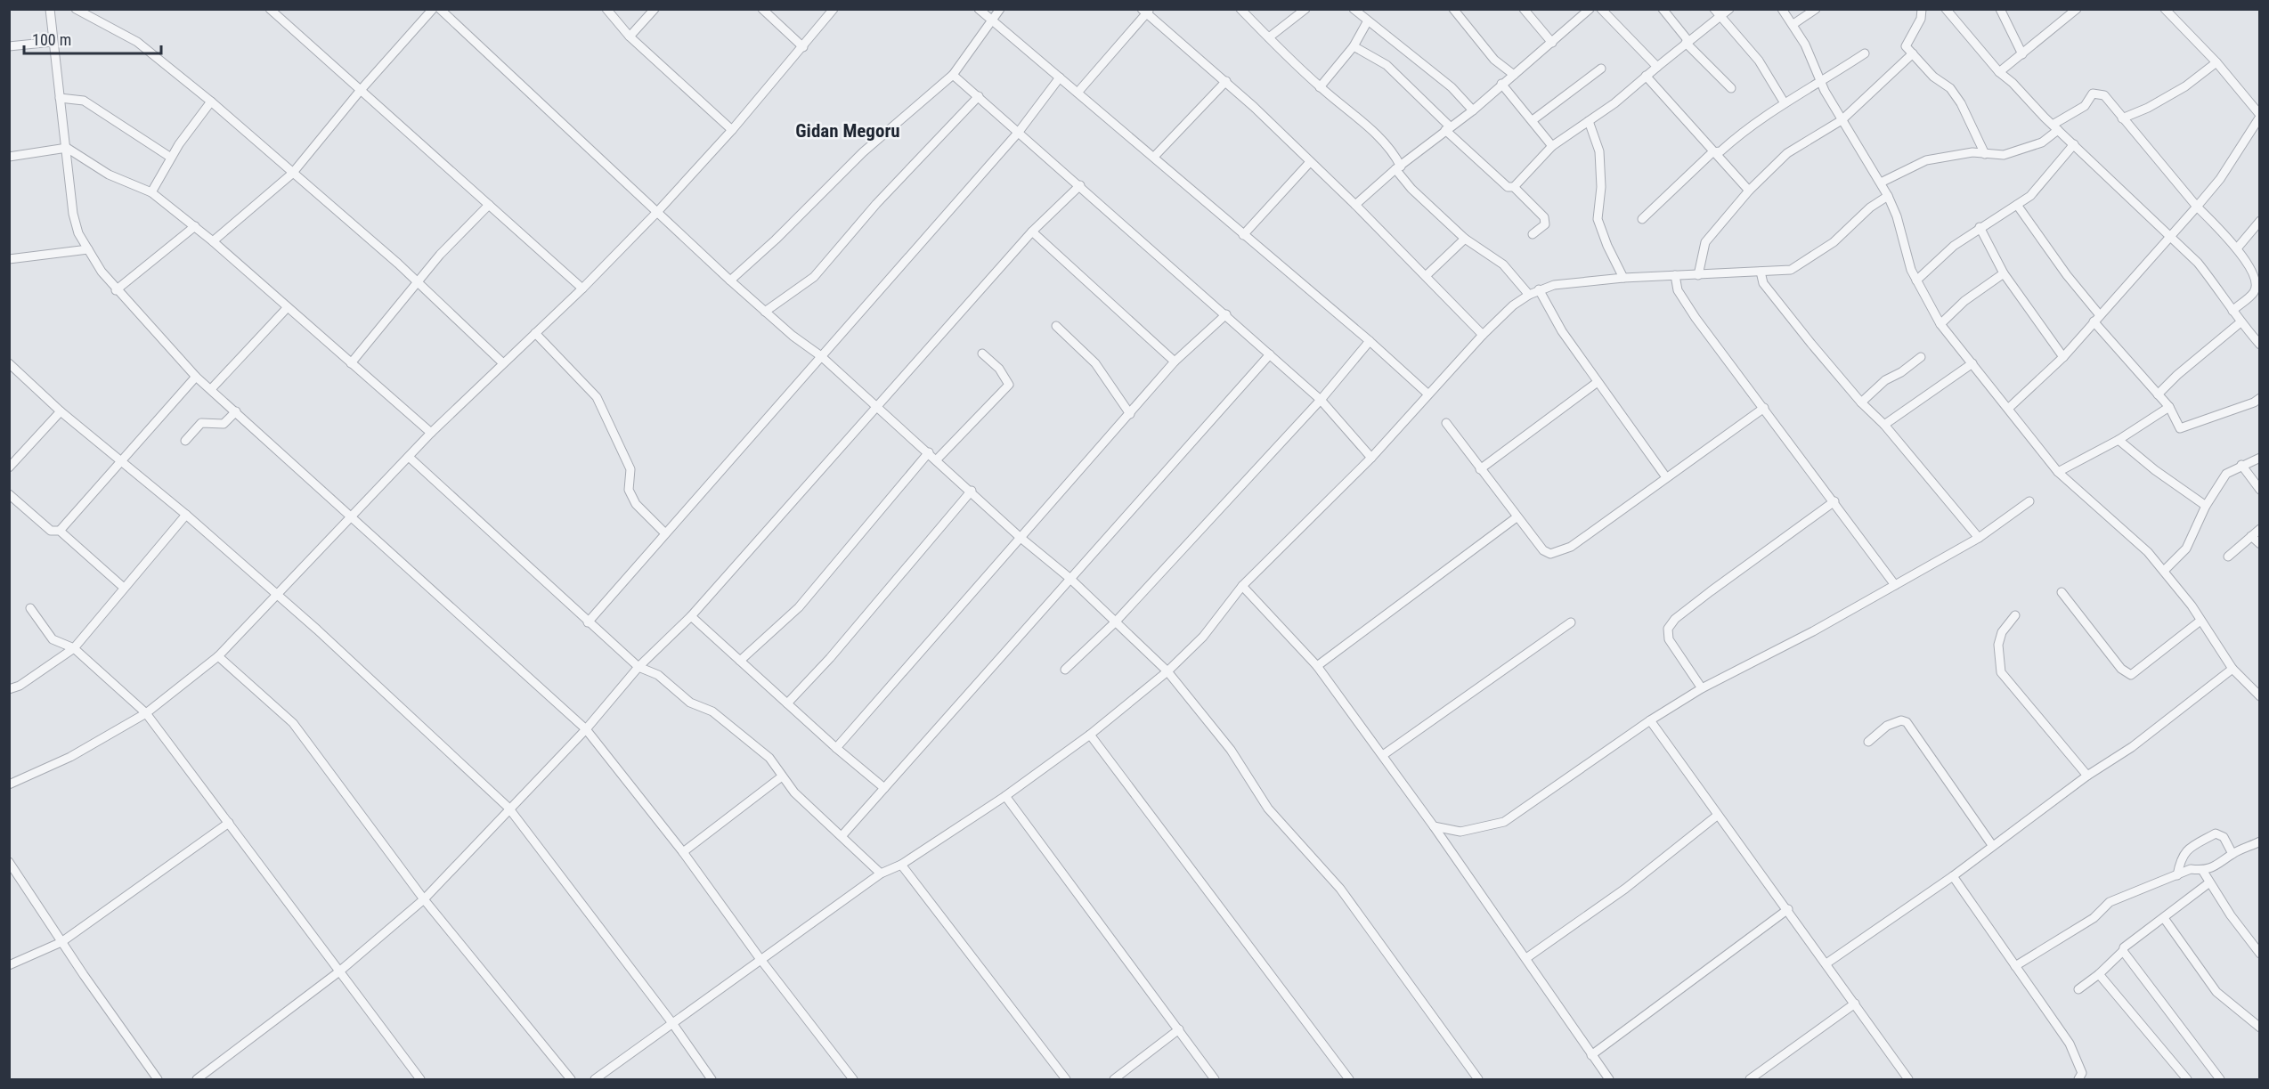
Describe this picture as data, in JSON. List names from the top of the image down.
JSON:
{
  "districts": ["Gidan Megoru"],
  "scale_bar": "100 m"
}
